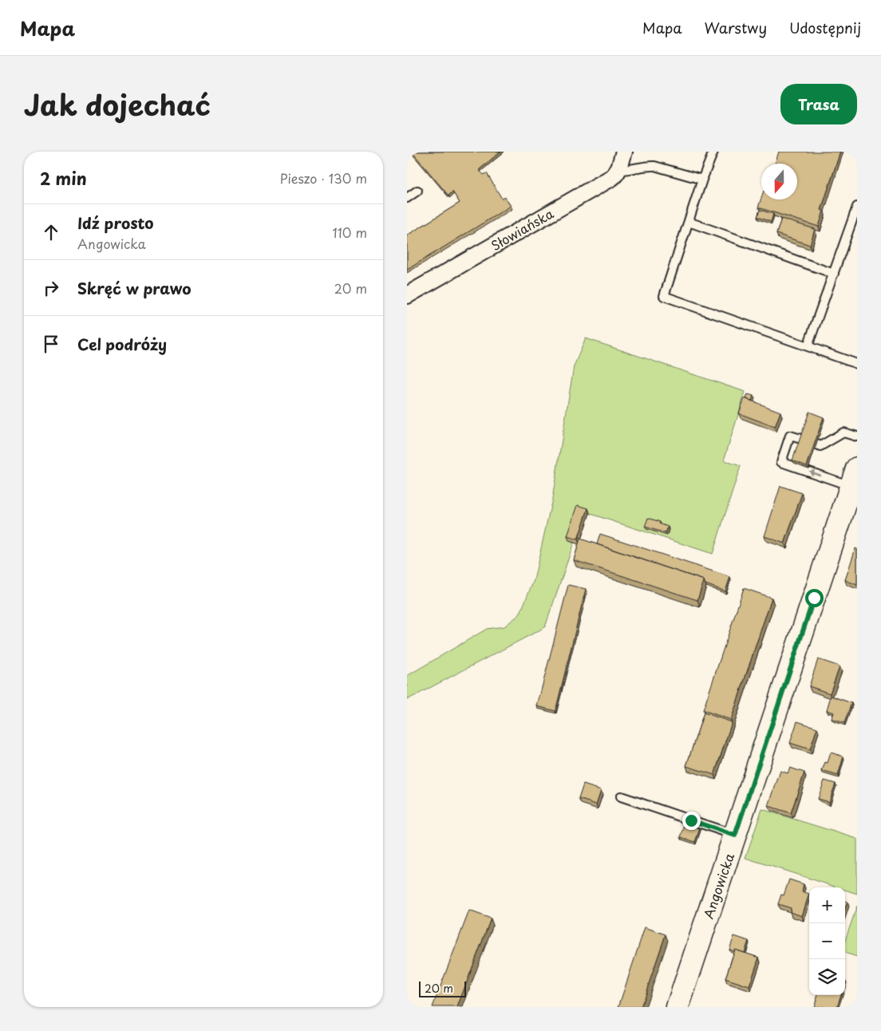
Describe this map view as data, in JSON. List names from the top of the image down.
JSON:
{
  "streets": {
    "street": ["Słowiańska", "Angowicka"]
  },
  "scale_bar": "20 m",
  "north": "bottom",
  "page": {
    "header": "Mapa",
    "nav": ["Mapa", "Warstwy", "Udostępnij"],
    "title": "Jak dojechać",
    "buttons": "Trasa",
    "heading": ["2 min", "Pieszo · 130 m"],
    "list": [
      ["Idź prosto", "Angowicka", "110 m"],
      ["Skręć w prawo", "20 m"],
      "Cel podróży"
    ],
    "map_buttons": ["+", "−"],
    "scale": "20 m"
  }
}
